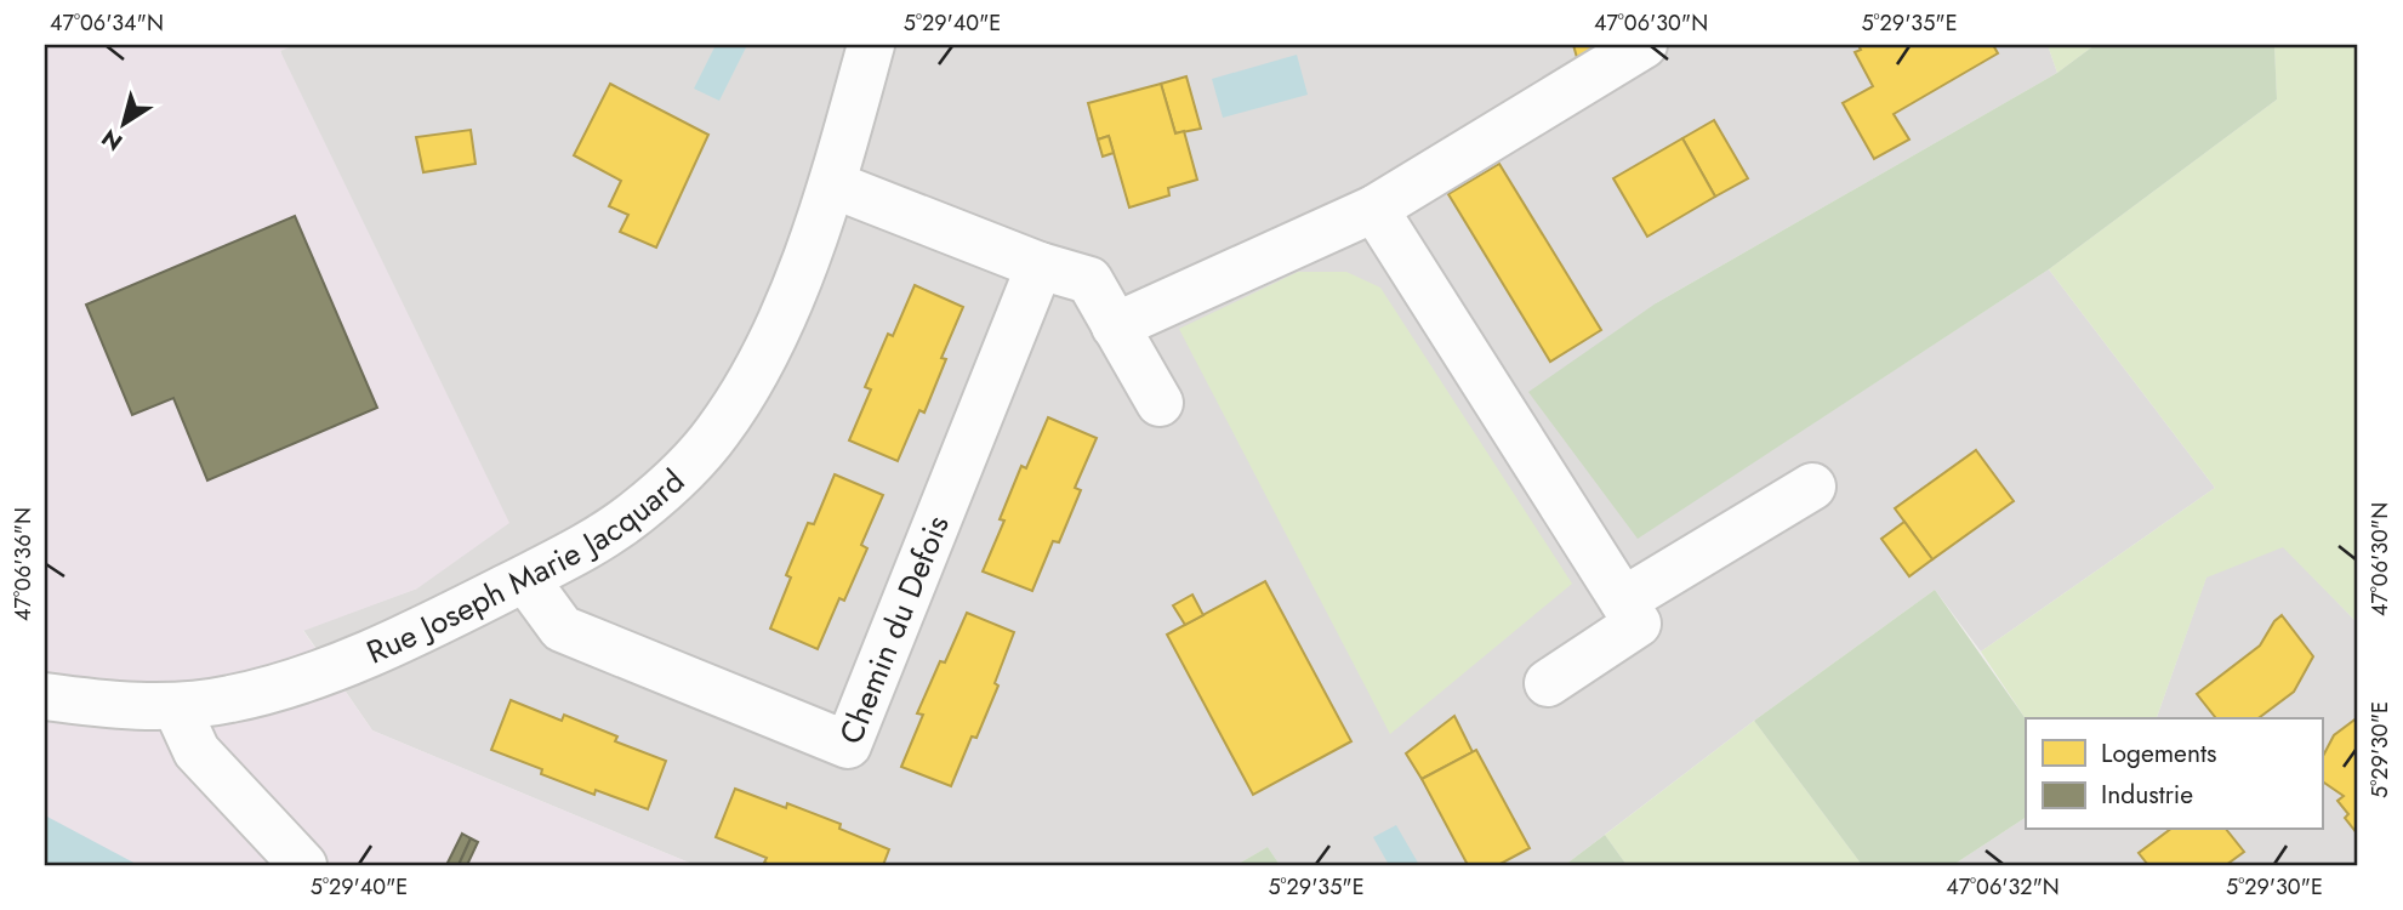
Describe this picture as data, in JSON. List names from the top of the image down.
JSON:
{
  "streets": {
    "street": ["Rue Joseph Marie Jacquard", "Chemin du Defois"]
  },
  "crossings": [
    ["Rue Joseph Marie Jacquard", "Chemin du Defois"]
  ],
  "legend": ["Logements", "Industrie"],
  "north": "bottom left",
  "coordinates": [
    "47°06'34\"N",
    "5°29'40\"E",
    "47°06'30\"N",
    "5°29'35\"E",
    "47°06'36\"N",
    "5°29'30\"E",
    "47°06'32\"N"
  ]
}
